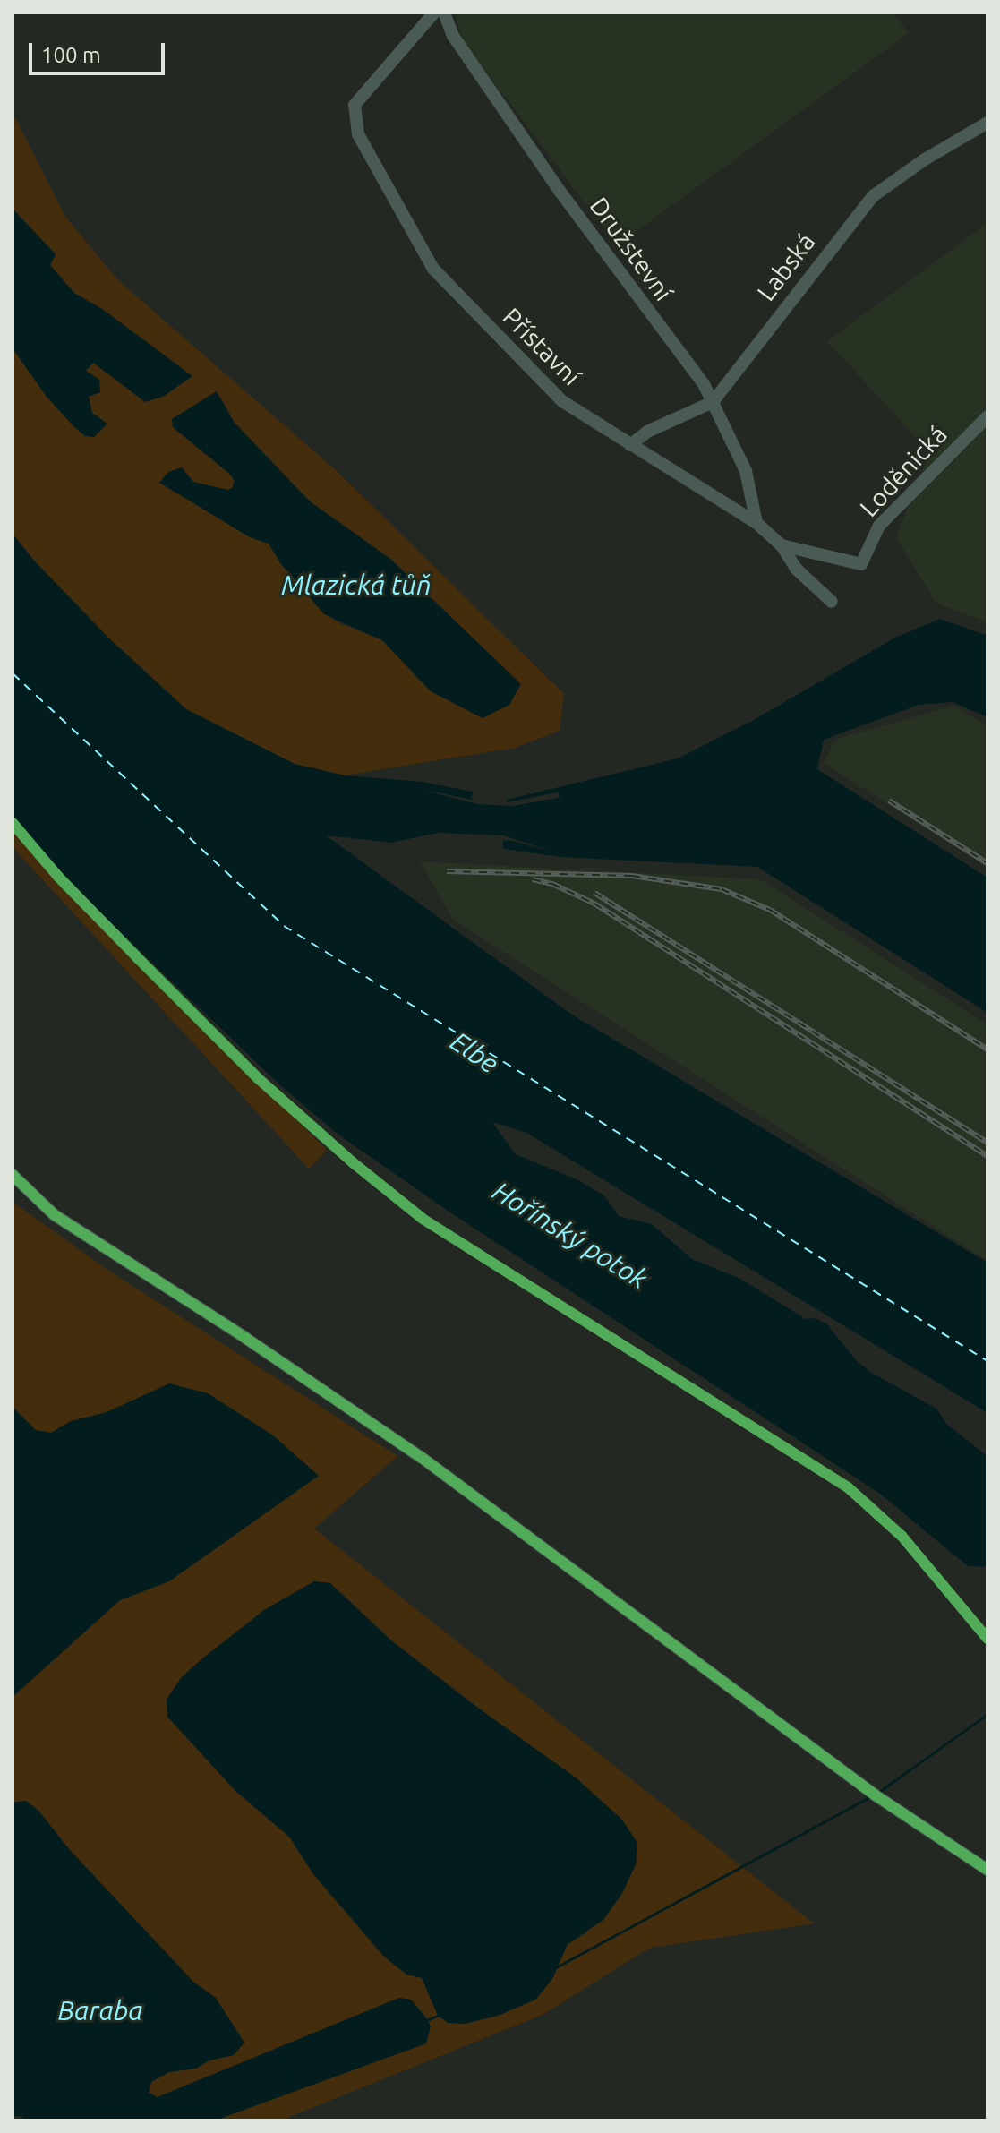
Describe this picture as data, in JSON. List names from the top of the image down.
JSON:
{
  "streets": {
    "street": [
      "Družstevní",
      "Labská",
      "Přístavní",
      "Loděnická"
    ]
  },
  "crossings": [
    ["Družstevní", "Labská"],
    ["Družstevní", "Přístavní"],
    ["Labská", "Přístavní"],
    ["Přístavní", "Loděnická"]
  ],
  "water": [
    "Mlazická tůň",
    "Elbe",
    "Hořínský potok",
    "Baraba"
  ],
  "scale_bar": "100 m"
}
